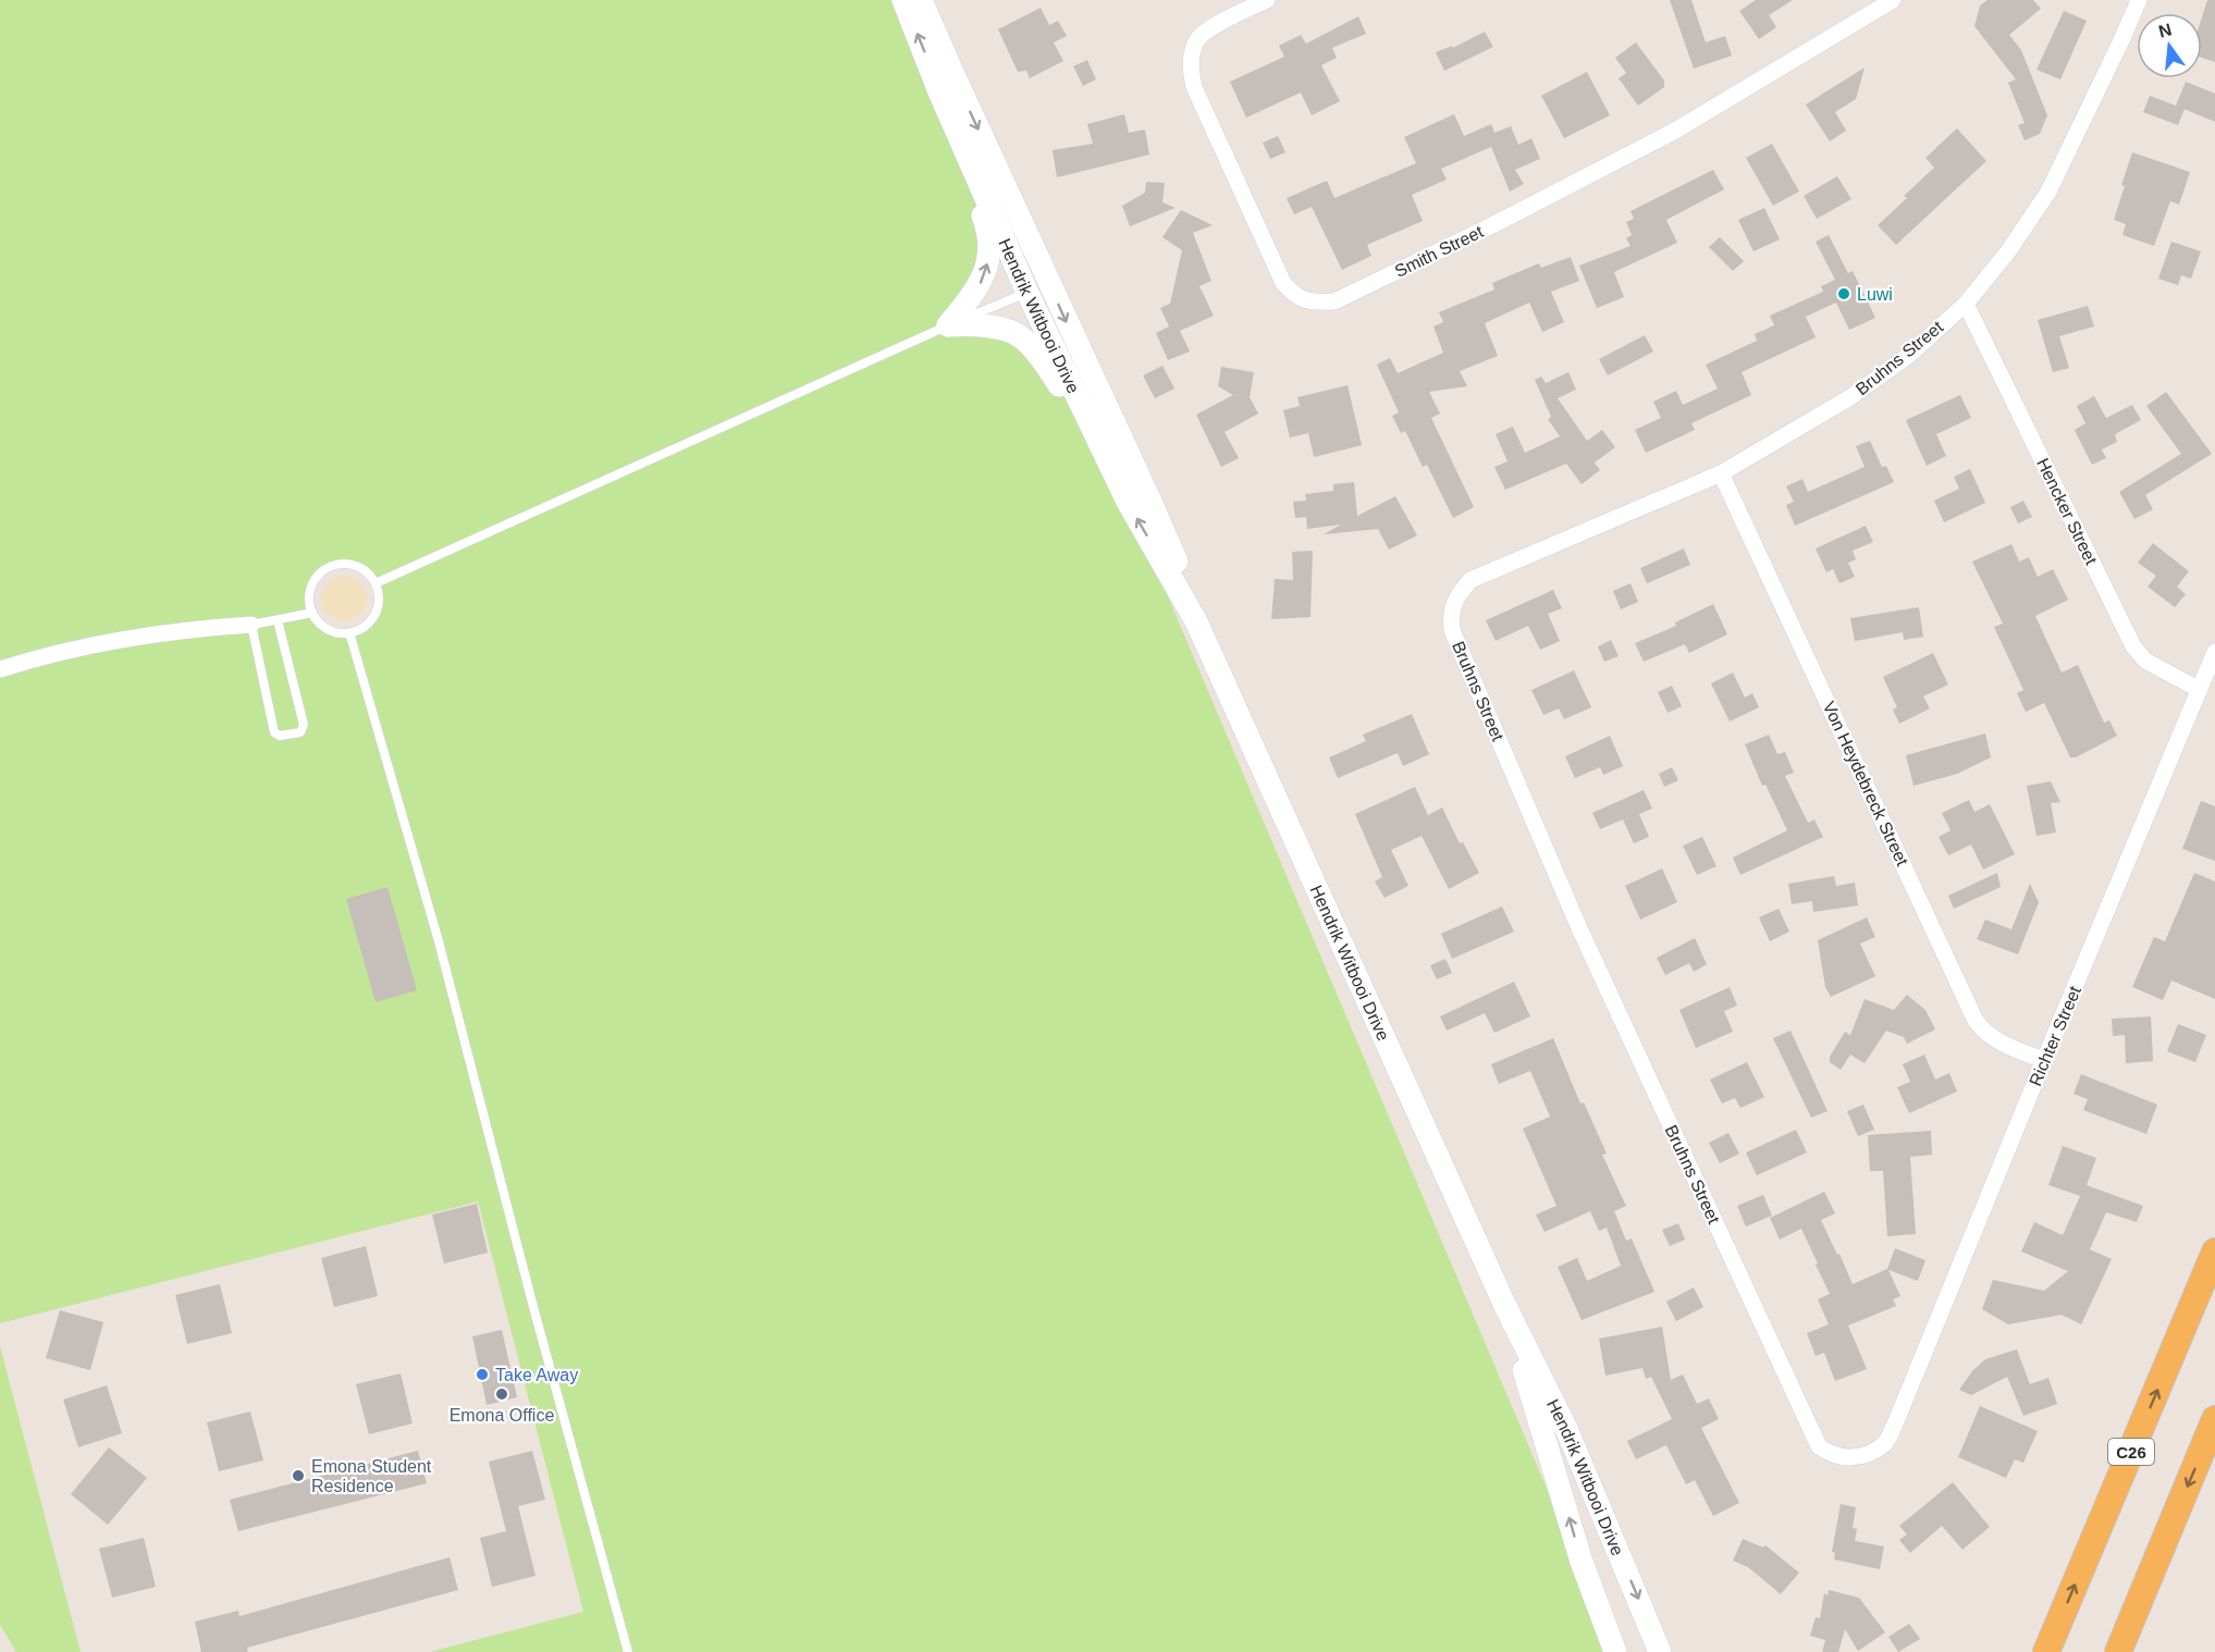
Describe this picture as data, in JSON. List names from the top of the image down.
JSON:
{
  "streets": {
    "main road": ["Hendrik Witbooi Drive", "C26"],
    "street": [
      "Smith Street",
      "Bruhns Street",
      "Hencker Street",
      "Von Heydebreck Street",
      "Richter Street"
    ]
  },
  "crossings": [
    ["Bruhns Street", "Hencker Street"],
    ["Bruhns Street", "Von Heydebreck Street"],
    ["Bruhns Street", "Richter Street"],
    ["Hencker Street", "Richter Street"],
    ["Von Heydebreck Street", "Richter Street"]
  ],
  "places": [
    "Luwi",
    "Take Away",
    "Emona Office",
    "Emona Student Residence"
  ],
  "north": "top"
}
